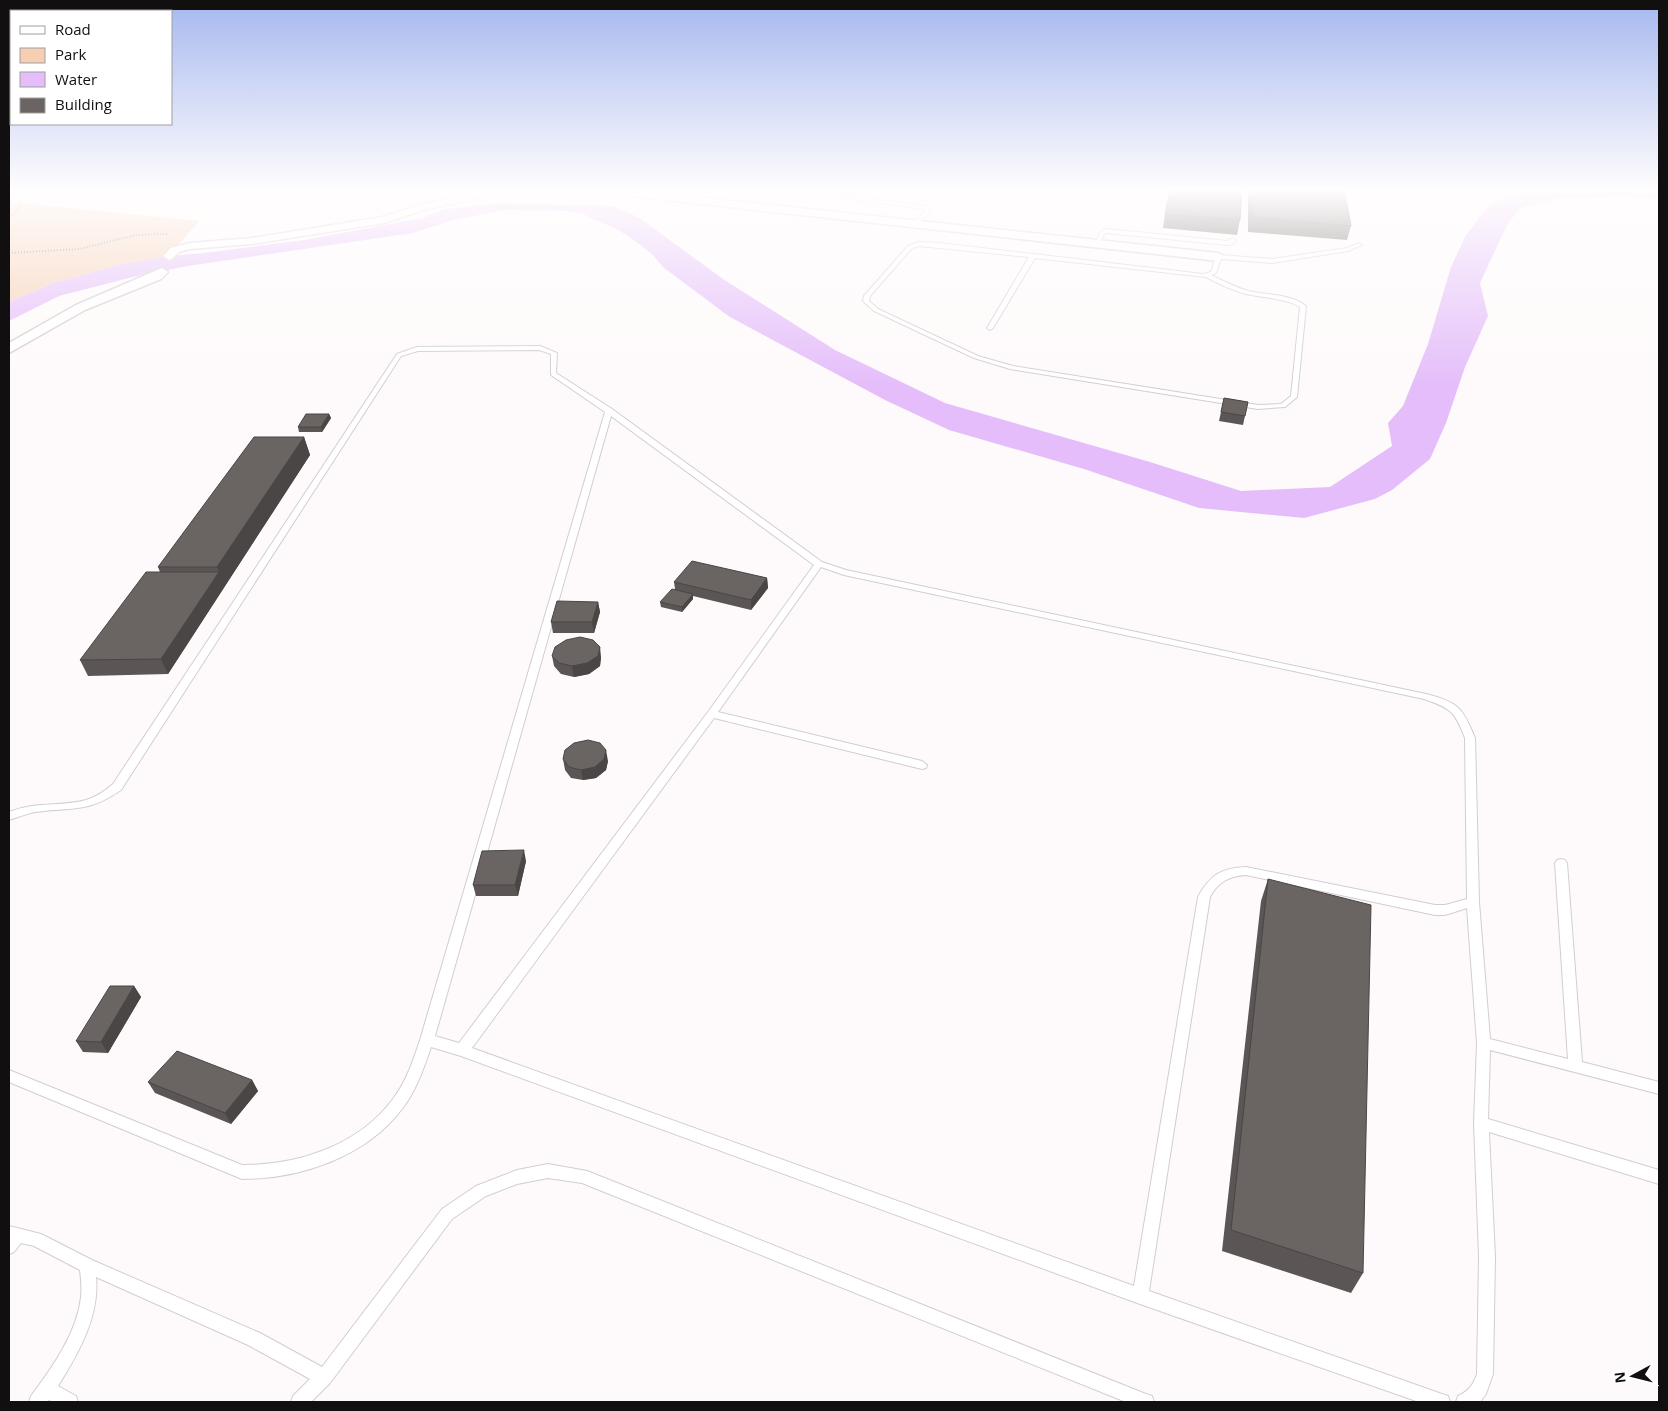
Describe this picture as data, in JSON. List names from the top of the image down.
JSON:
{
  "legend": [
    "Road",
    "Park",
    "Water",
    "Building"
  ],
  "north": "left"
}
